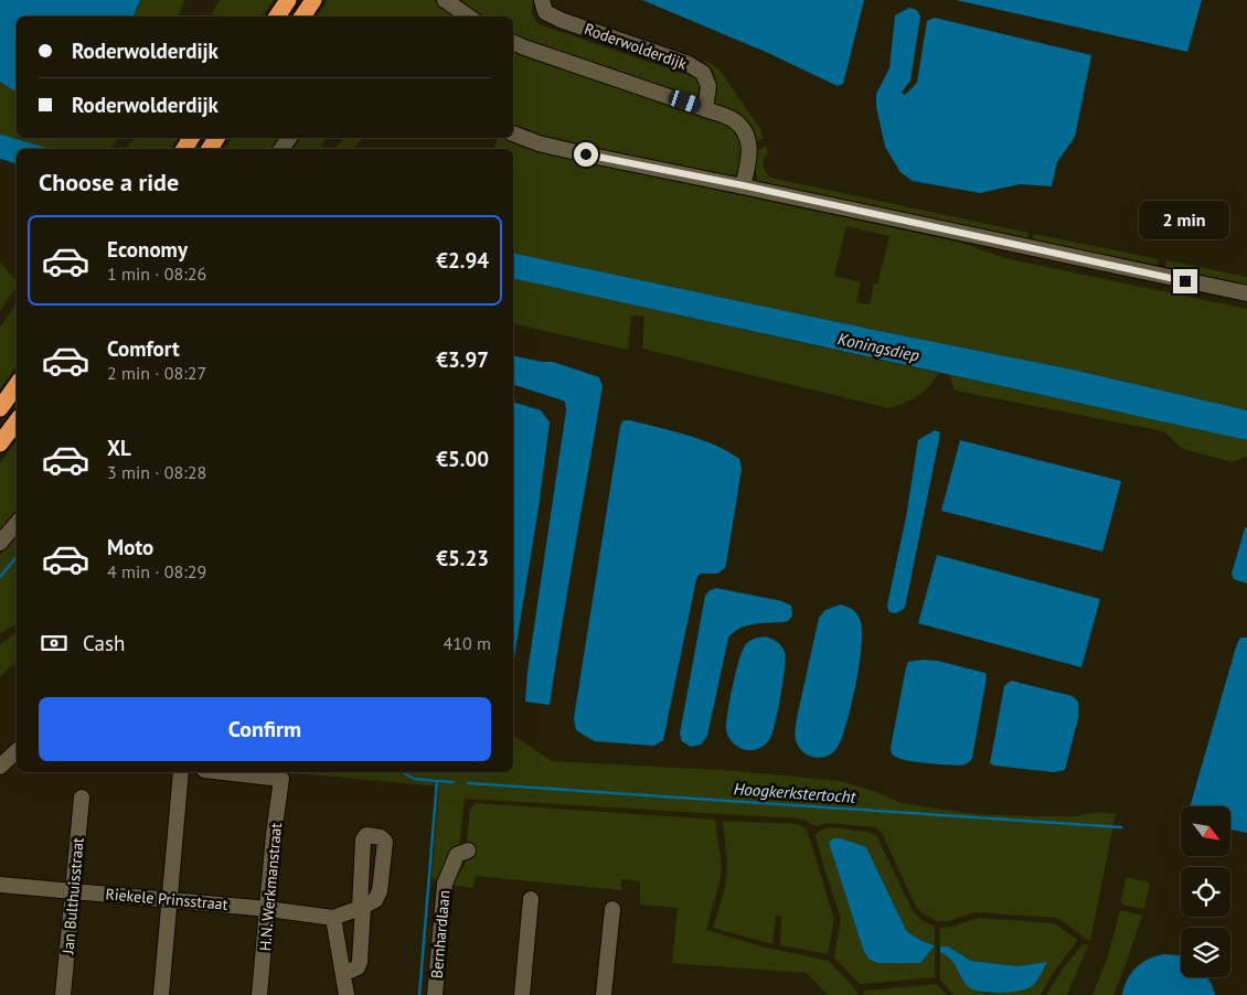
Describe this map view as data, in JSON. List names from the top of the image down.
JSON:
{
  "streets": {
    "street": [
      "Roderwolderdijk",
      "H.N. Werkmanstraat",
      "Jan Bulthuisstraat",
      "Riekele Prinsstraat",
      "Bernhardlaan"
    ]
  },
  "crossings": [
    ["H.N. Werkmanstraat", "Riekele Prinsstraat"],
    ["Jan Bulthuisstraat", "Riekele Prinsstraat"]
  ],
  "water": ["Koningsdiep", "Hoogkerkstertocht"],
  "north": "bottom right",
  "page": {
    "banner": ["Roderwolderdijk", "Roderwolderdijk"],
    "heading": "Choose a ride",
    "bubble": "2 min",
    "list": [
      {
        "name": "Economy",
        "note": "1 min · 08:26",
        "value": "€2.94"
      },
      {
        "name": "Comfort",
        "note": "2 min · 08:27",
        "value": "€3.97"
      },
      {
        "name": "XL",
        "note": "3 min · 08:28",
        "value": "€5.00"
      },
      {
        "name": "Moto",
        "note": "4 min · 08:29",
        "value": "€5.23"
      }
    ],
    "pay": ["Cash", "410 m"],
    "buttons": "Confirm"
  }
}
